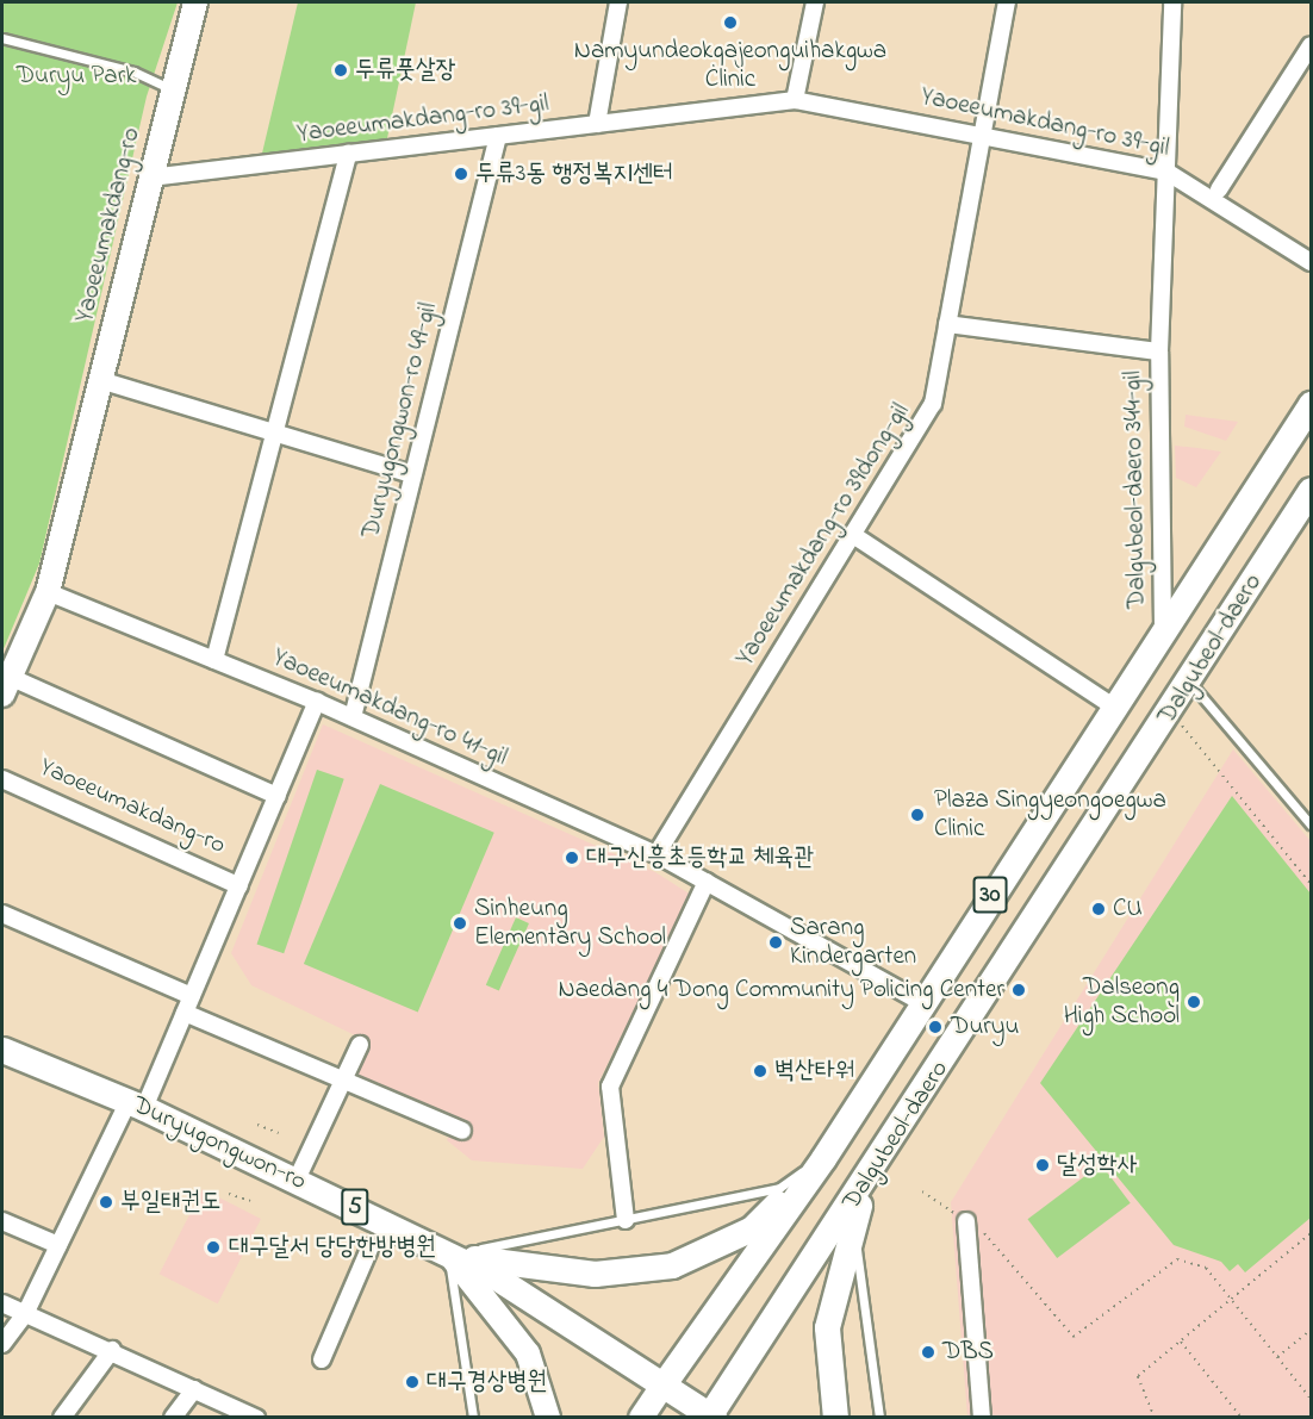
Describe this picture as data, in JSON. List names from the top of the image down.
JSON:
{
  "streets": {
    "main road": [
      "Yaoeeumakdang-ro",
      "Dalgubeol-daero",
      "30",
      "Duryugongwon-ro",
      "5"
    ],
    "street": [
      "Yaoeeumakdang-ro 39-gil",
      "Duryugongwon-ro 49-gil",
      "Dalgubeol-daero 344-gil",
      "Yaoeeumakdang-ro 39dong-gil",
      "Yaoeeumakdang-ro 41-gil"
    ]
  },
  "crossings": [
    ["Yaoeeumakdang-ro 39-gil", "Yaoeeumakdang-ro"],
    ["Yaoeeumakdang-ro 39-gil", "Duryugongwon-ro 49-gil"],
    ["Yaoeeumakdang-ro 39-gil", "Dalgubeol-daero 344-gil"],
    ["Yaoeeumakdang-ro 39-gil", "Yaoeeumakdang-ro 39dong-gil"],
    ["Yaoeeumakdang-ro", "Yaoeeumakdang-ro 41-gil"],
    ["Duryugongwon-ro 49-gil", "Yaoeeumakdang-ro 41-gil"],
    ["Dalgubeol-daero 344-gil", "Yaoeeumakdang-ro 39dong-gil"],
    ["Dalgubeol-daero 344-gil", "Dalgubeol-daero"],
    ["Yaoeeumakdang-ro 39dong-gil", "Yaoeeumakdang-ro 41-gil"],
    ["Dalgubeol-daero", "Yaoeeumakdang-ro 41-gil"],
    ["Dalgubeol-daero", "Duryugongwon-ro"]
  ],
  "parks": ["Duryu Park"],
  "places": [
    "Namyundeokgajeonguihakgwa Clinic",
    "두류풋살장",
    "두류3동 행정복지센터",
    "Plaza Singyeongoegwa Clinic",
    "대구신흥초등학교 체육관",
    "CU",
    "Sinheung Elementary School",
    "Sarang Kindergarten",
    "Naedang 4 Dong Community Policing Center",
    "Dalseong High School",
    "Duryu",
    "벽산타워",
    "달성학사",
    "부일태권도",
    "대구달서 당당한방병원",
    "DBS",
    "대구경상병원"
  ]
}
